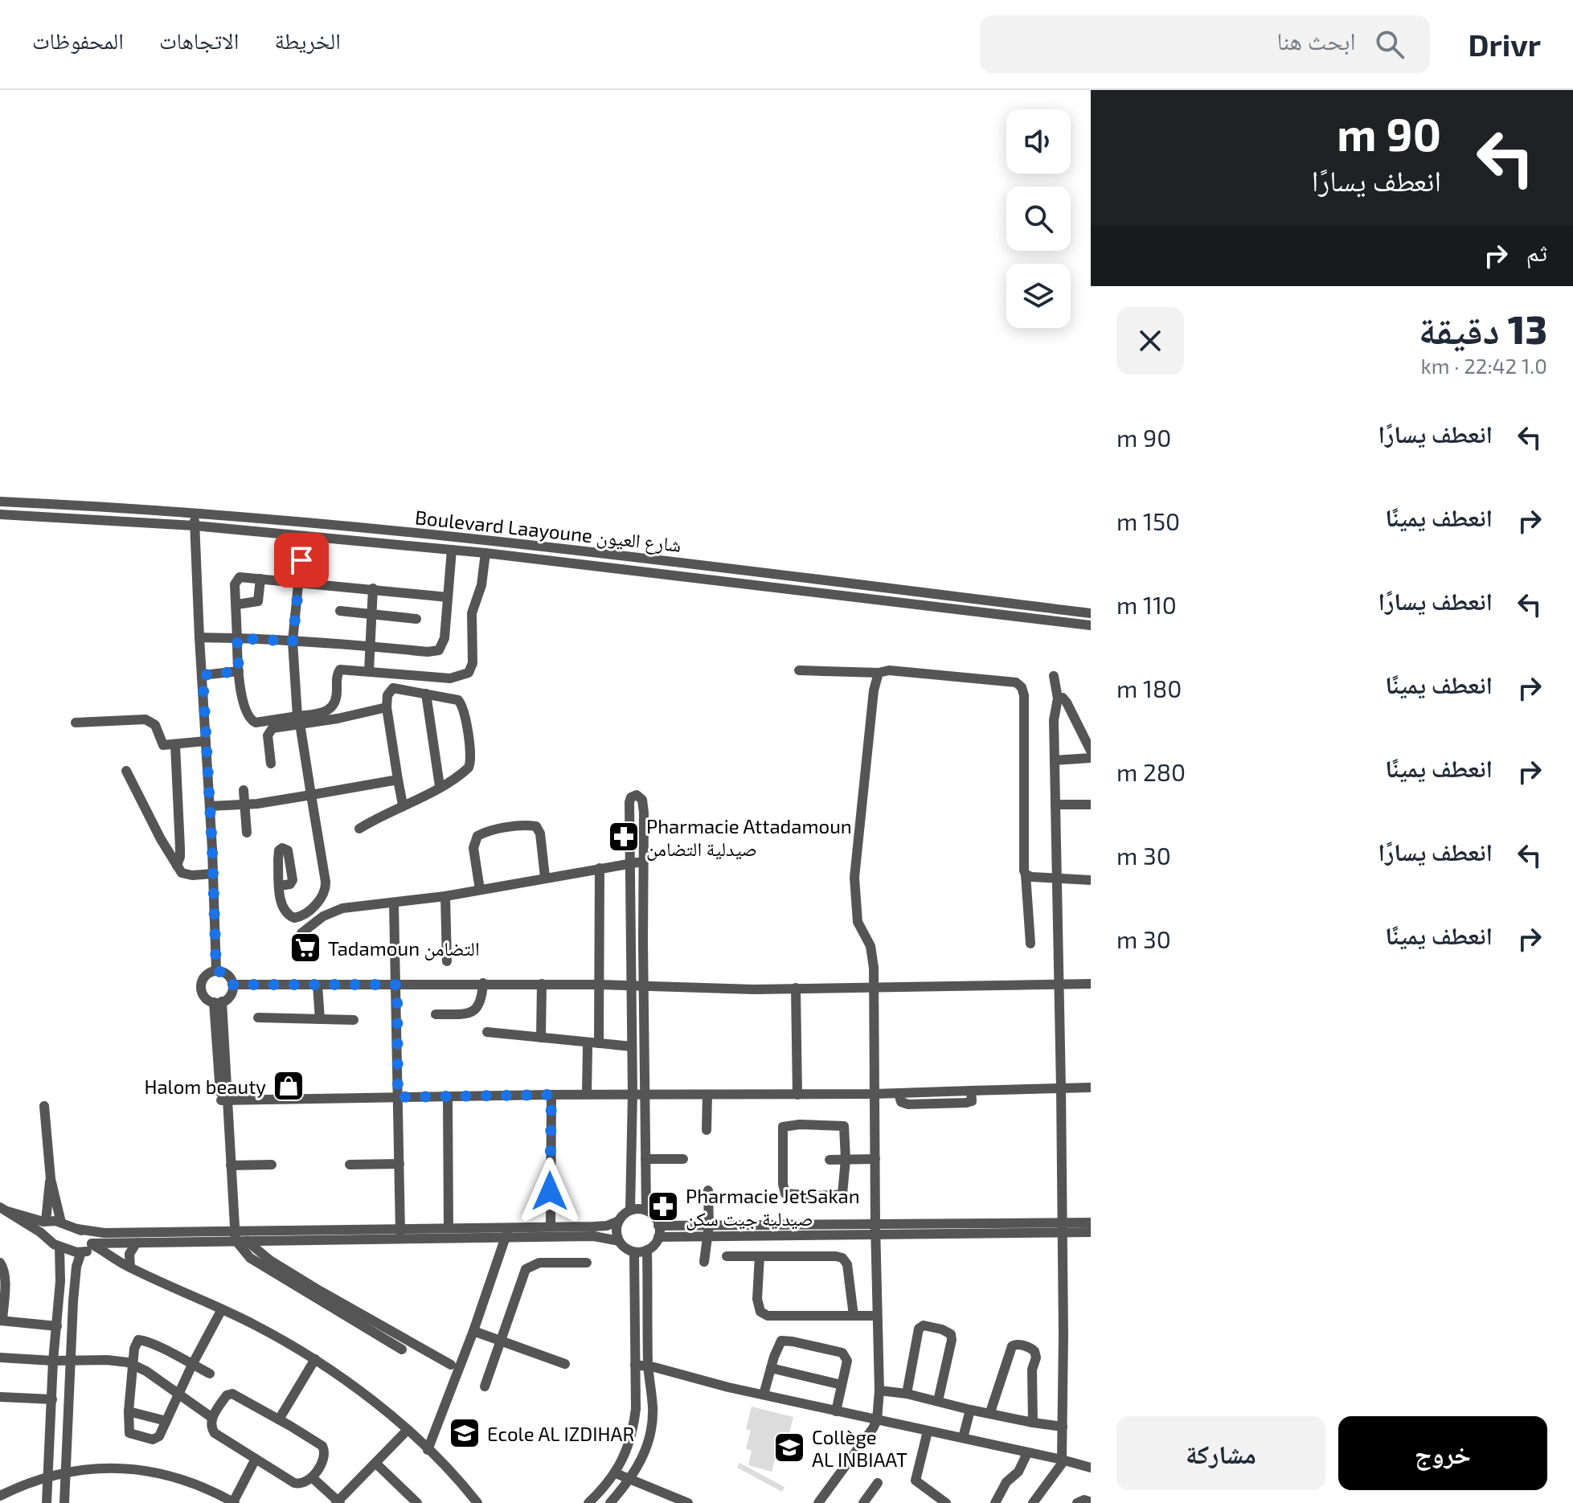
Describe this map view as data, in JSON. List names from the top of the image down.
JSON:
{
  "streets": {
    "street": ["Boulevard Laayoune شارع العيون"]
  },
  "places": {
    "pharmacy": ["Pharmacie Attadamoun صيدلية التضامن", "Pharmacie JetSakan صيدلية جيت سكن"],
    "supermarket": ["Tadamoun التضامن"],
    "shop": ["Halom beauty"],
    "school or university": ["Ecole AL IZDIHAR", "Collège AL INBIAAT"]
  },
  "page": {
    "header": "Drivr",
    "search": "ابحث هنا",
    "nav": ["الخريطة", "الاتجاهات", "المحفوظات"],
    "turn": ["90 m", "انعطف يسارًا"],
    "then": "ثم",
    "heading": ["13 دقيقة", "1.0 km · 22:42"],
    "list": [
      {
        "name": "انعطف يسارًا",
        "value": "90 m"
      },
      {
        "name": "انعطف يمينًا",
        "value": "150 m"
      },
      {
        "name": "انعطف يسارًا",
        "value": "110 m"
      },
      {
        "name": "انعطف يمينًا",
        "value": "180 m"
      },
      {
        "name": "انعطف يمينًا",
        "value": "280 m"
      },
      {
        "name": "انعطف يسارًا",
        "value": "30 m"
      },
      {
        "name": "انعطف يمينًا",
        "value": "30 m"
      }
    ],
    "buttons": ["خروج", "مشاركة"]
  }
}
